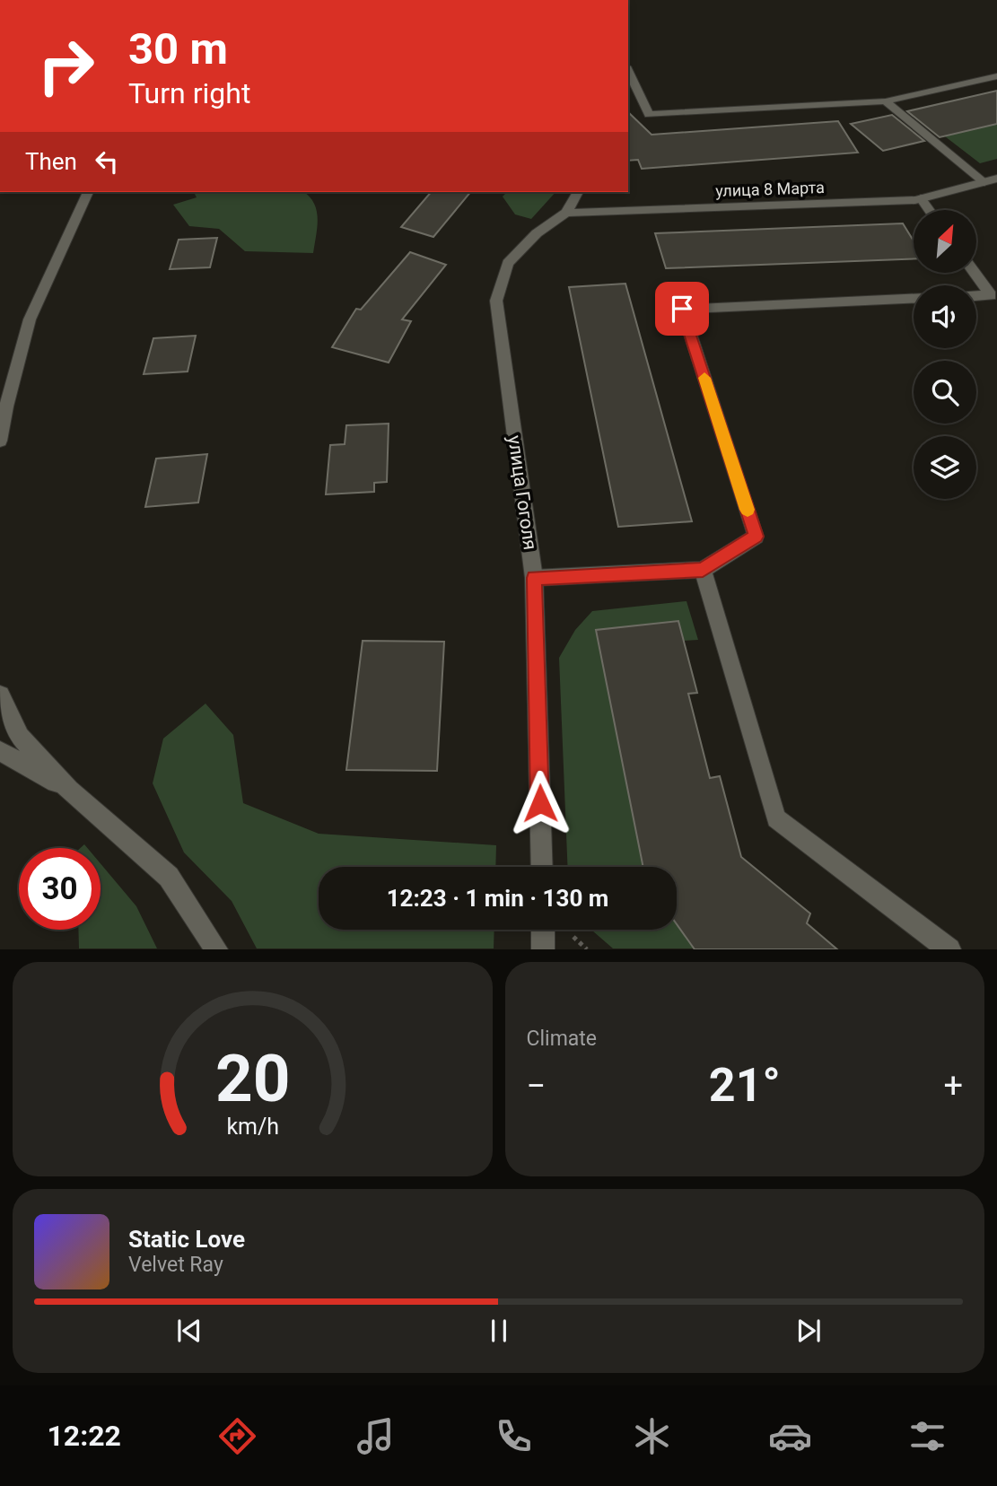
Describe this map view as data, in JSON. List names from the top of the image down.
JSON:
{
  "streets": {
    "street": ["улица 8 Марта", "улица Гоголя"]
  },
  "crossings": [
    ["улица 8 Марта", "улица Гоголя"]
  ],
  "north": "top right",
  "page": {
    "turn": ["30 m", "Turn right"],
    "then": "Then",
    "limit": "30",
    "trip": "12:23 · 1 min · 130 m",
    "tile": "Climate",
    "heat": ["−", "21°", "+"],
    "song": ["Static Love", "Velvet Ray"],
    "tabs": "12:22",
    "gauge": ["20", "km/h"]
  }
}
